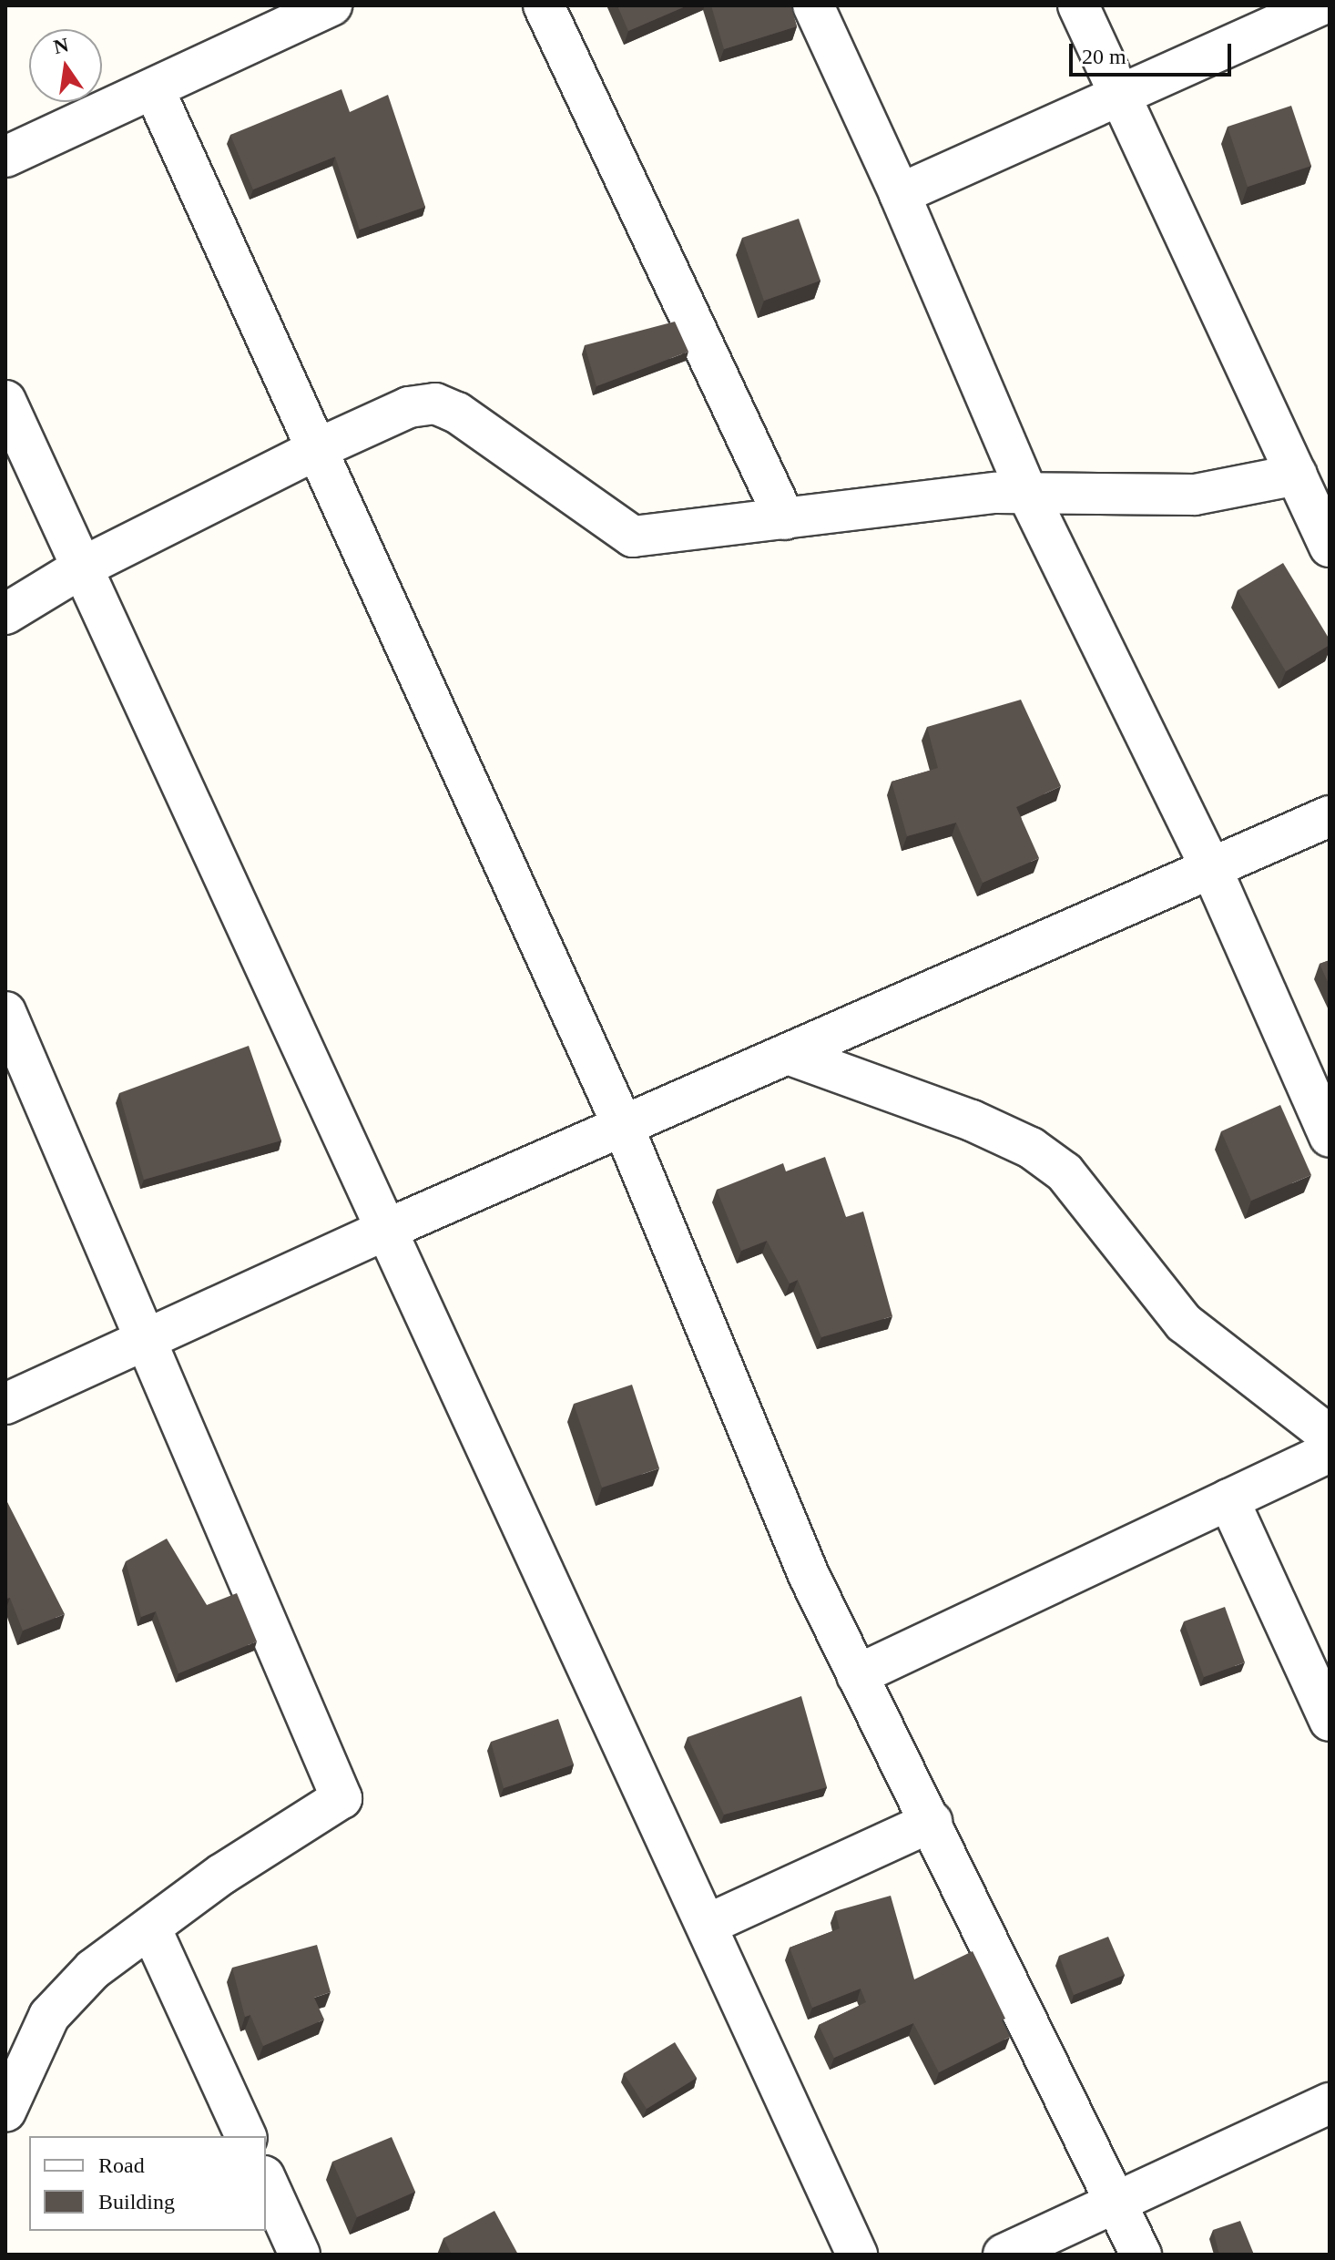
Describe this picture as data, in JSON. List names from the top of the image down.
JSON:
{
  "legend": ["Road", "Building"],
  "scale_bar": "20 m",
  "north": "top"
}
